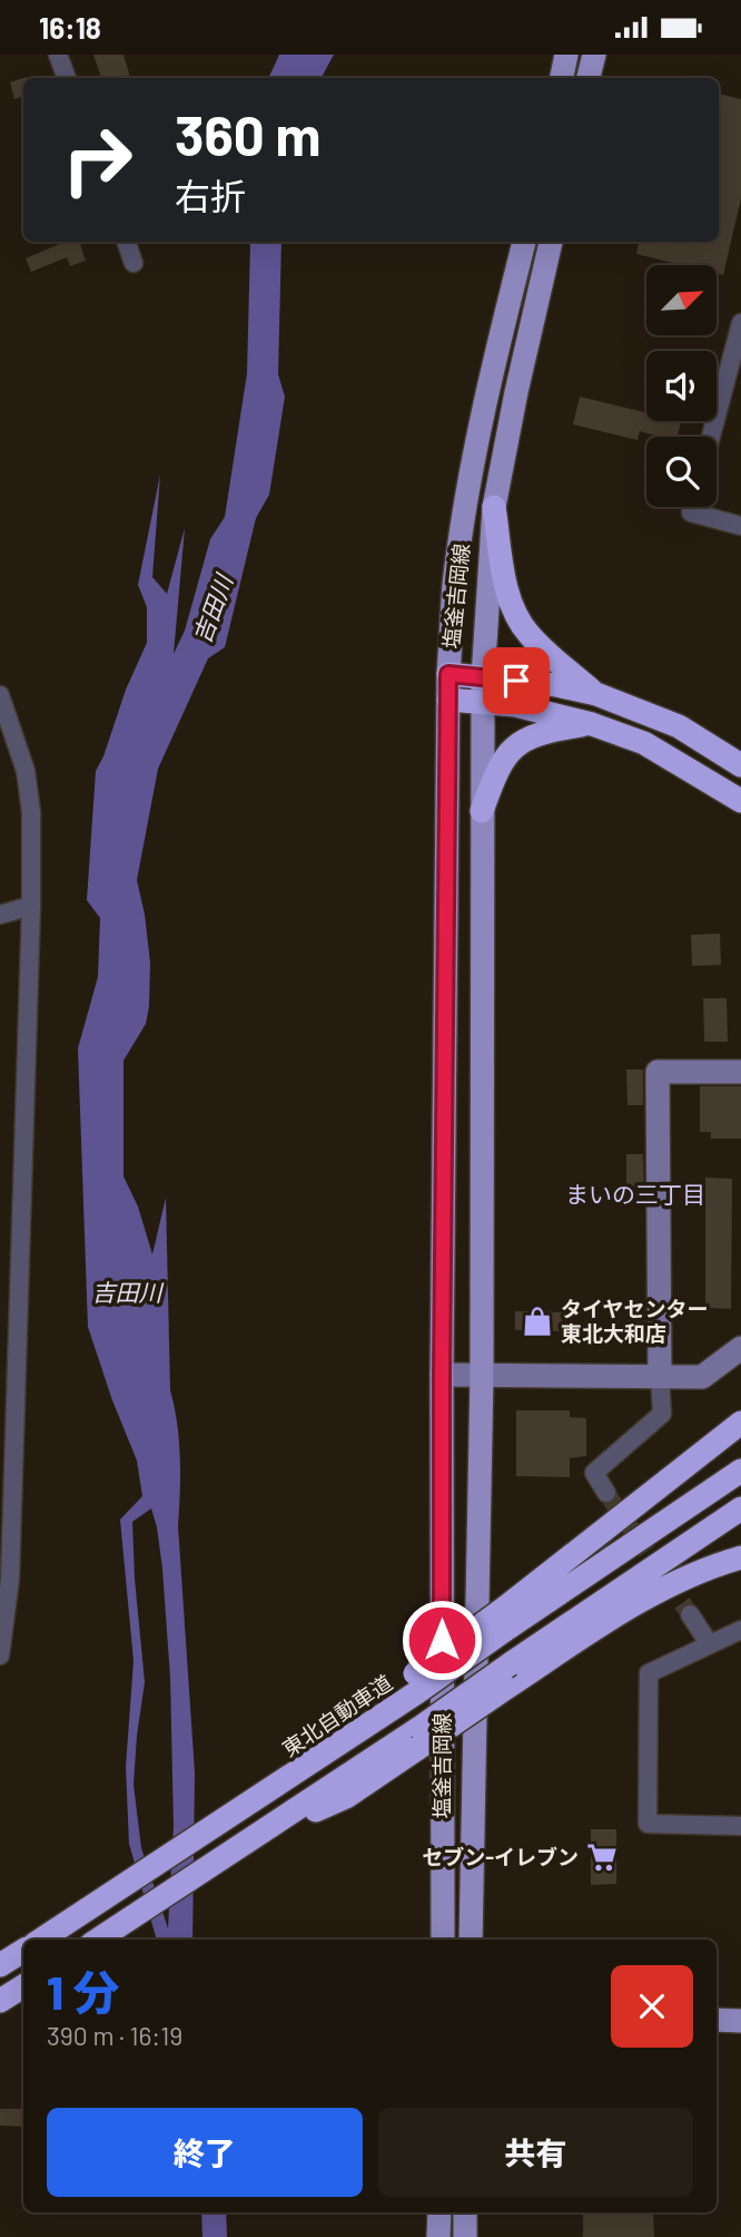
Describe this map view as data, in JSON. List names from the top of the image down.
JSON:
{
  "streets": {
    "highway": ["東北自動車道"],
    "main road": ["塩釜吉岡線"]
  },
  "districts": ["まいの三丁目"],
  "water": ["吉田川"],
  "places": {
    "shop": ["タイヤセンター 東北大和店"],
    "supermarket": ["セブン-イレブン"]
  },
  "north": "top right",
  "page": {
    "status": "16:18",
    "turn": ["360 m", "右折"],
    "heading": ["1 分", "390 m · 16:19"],
    "buttons": ["終了", "共有"]
  }
}
